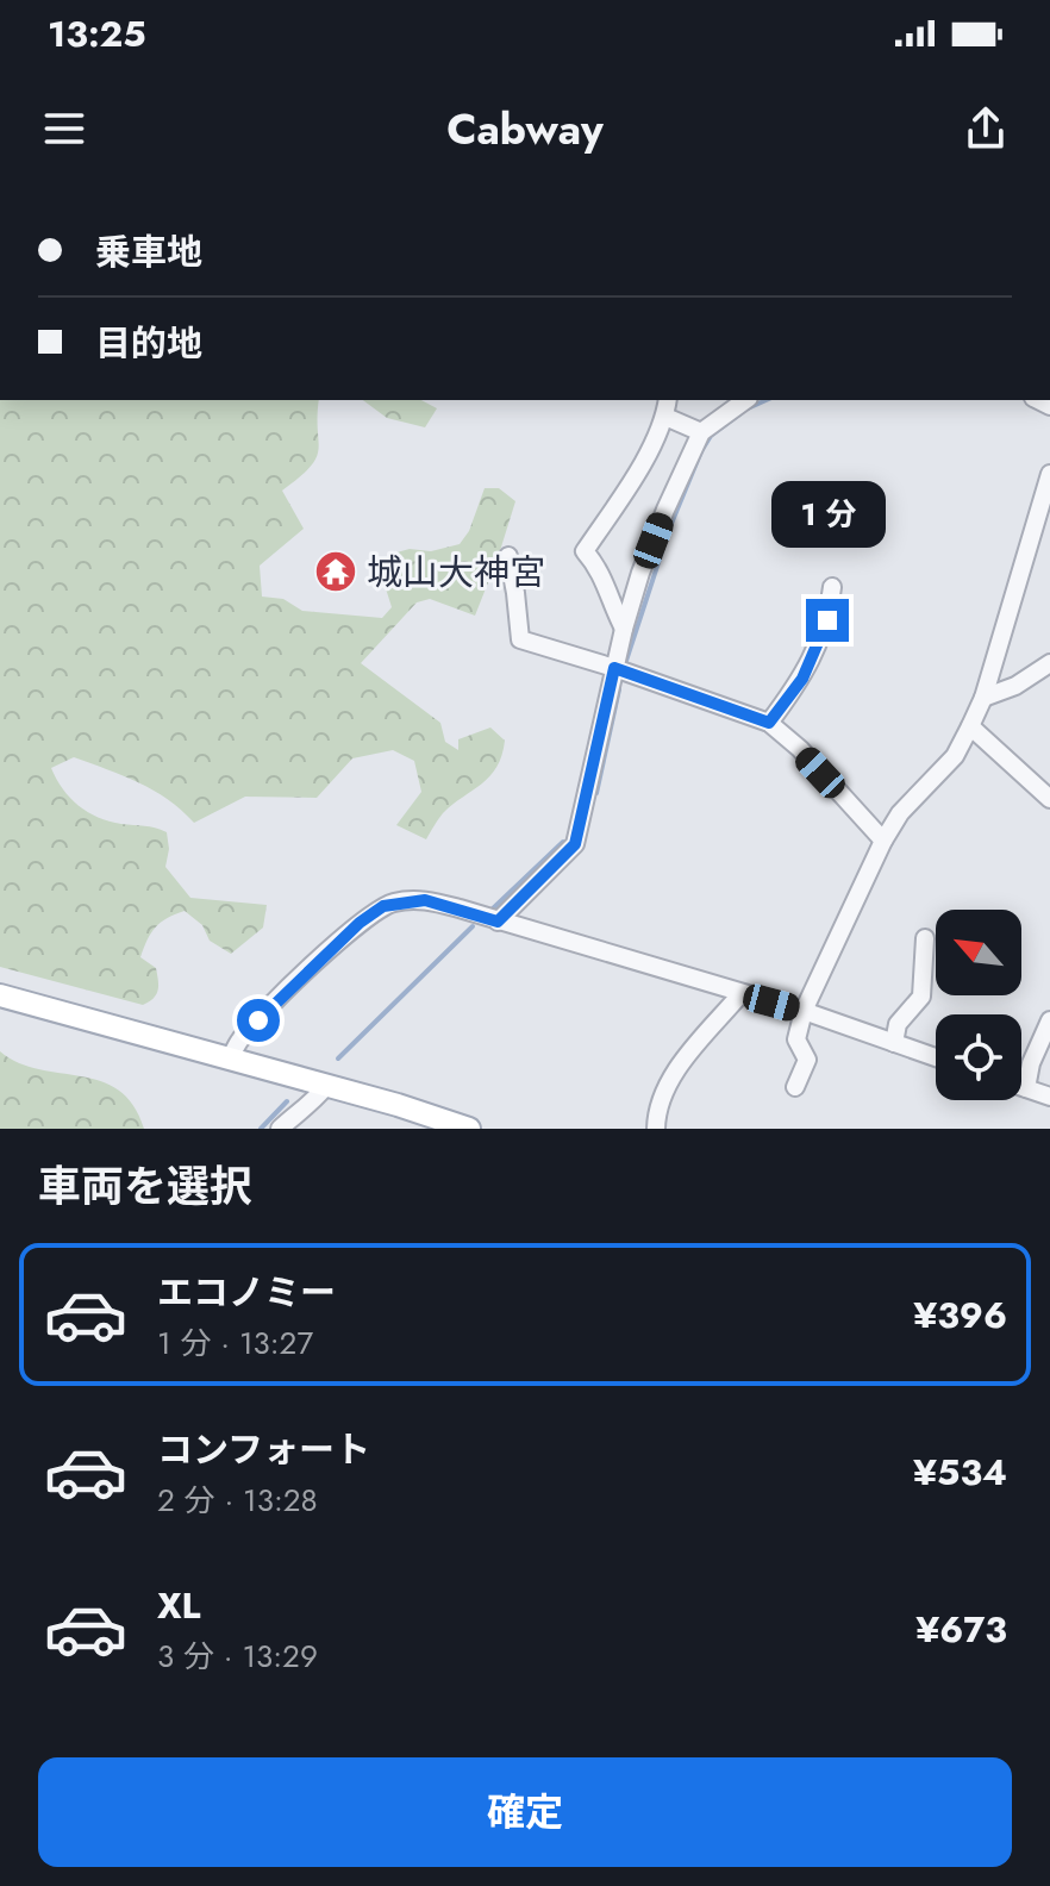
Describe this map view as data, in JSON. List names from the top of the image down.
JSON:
{
  "places": {
    "temple": ["城山大神宮"]
  },
  "north": "top left",
  "page": {
    "status": "13:25",
    "header": "Cabway",
    "banner": ["乗車地", "目的地"],
    "bubble": "1 分",
    "heading": "車両を選択",
    "list": [
      {
        "name": "エコノミー",
        "note": "1 分 · 13:27",
        "value": "¥396"
      },
      {
        "name": "コンフォート",
        "note": "2 分 · 13:28",
        "value": "¥534"
      },
      {
        "name": "XL",
        "note": "3 分 · 13:29",
        "value": "¥673"
      }
    ],
    "buttons": "確定"
  }
}
